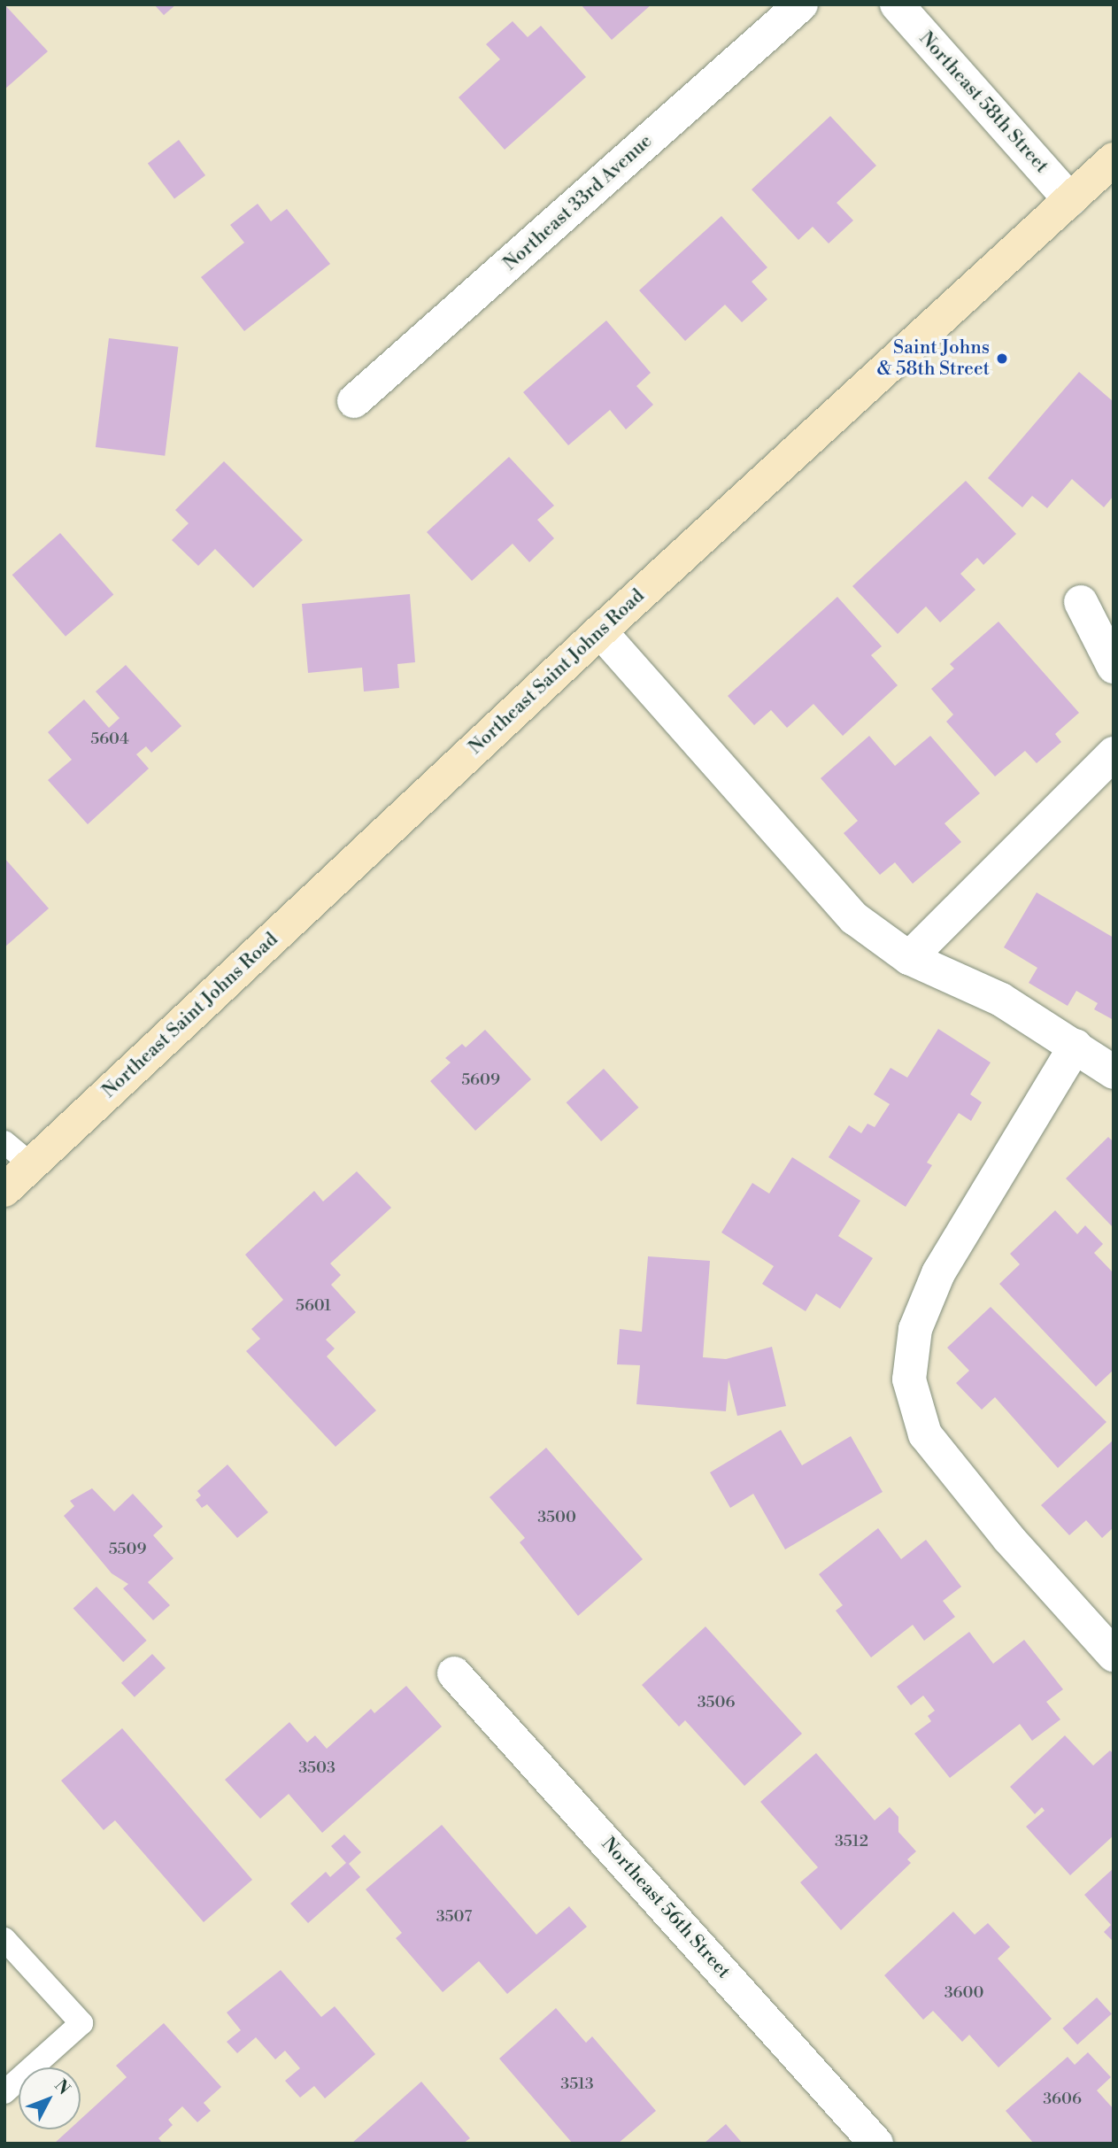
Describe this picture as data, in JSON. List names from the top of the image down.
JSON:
{
  "streets": {
    "main road": ["Northeast Saint Johns Road"],
    "street": ["Northeast 58th Street", "Northeast 33rd Avenue", "Northeast 56th Street"]
  },
  "crossings": [
    ["Northeast 58th Street", "Northeast Saint Johns Road"]
  ],
  "places": ["Saint Johns & 58th Street"],
  "house_numbers": [
    "5604",
    "5609",
    "5601",
    "3500",
    "5509",
    "3506",
    "3503",
    "3512",
    "3507",
    "3600",
    "3513",
    "3606"
  ],
  "north": "top right"
}
